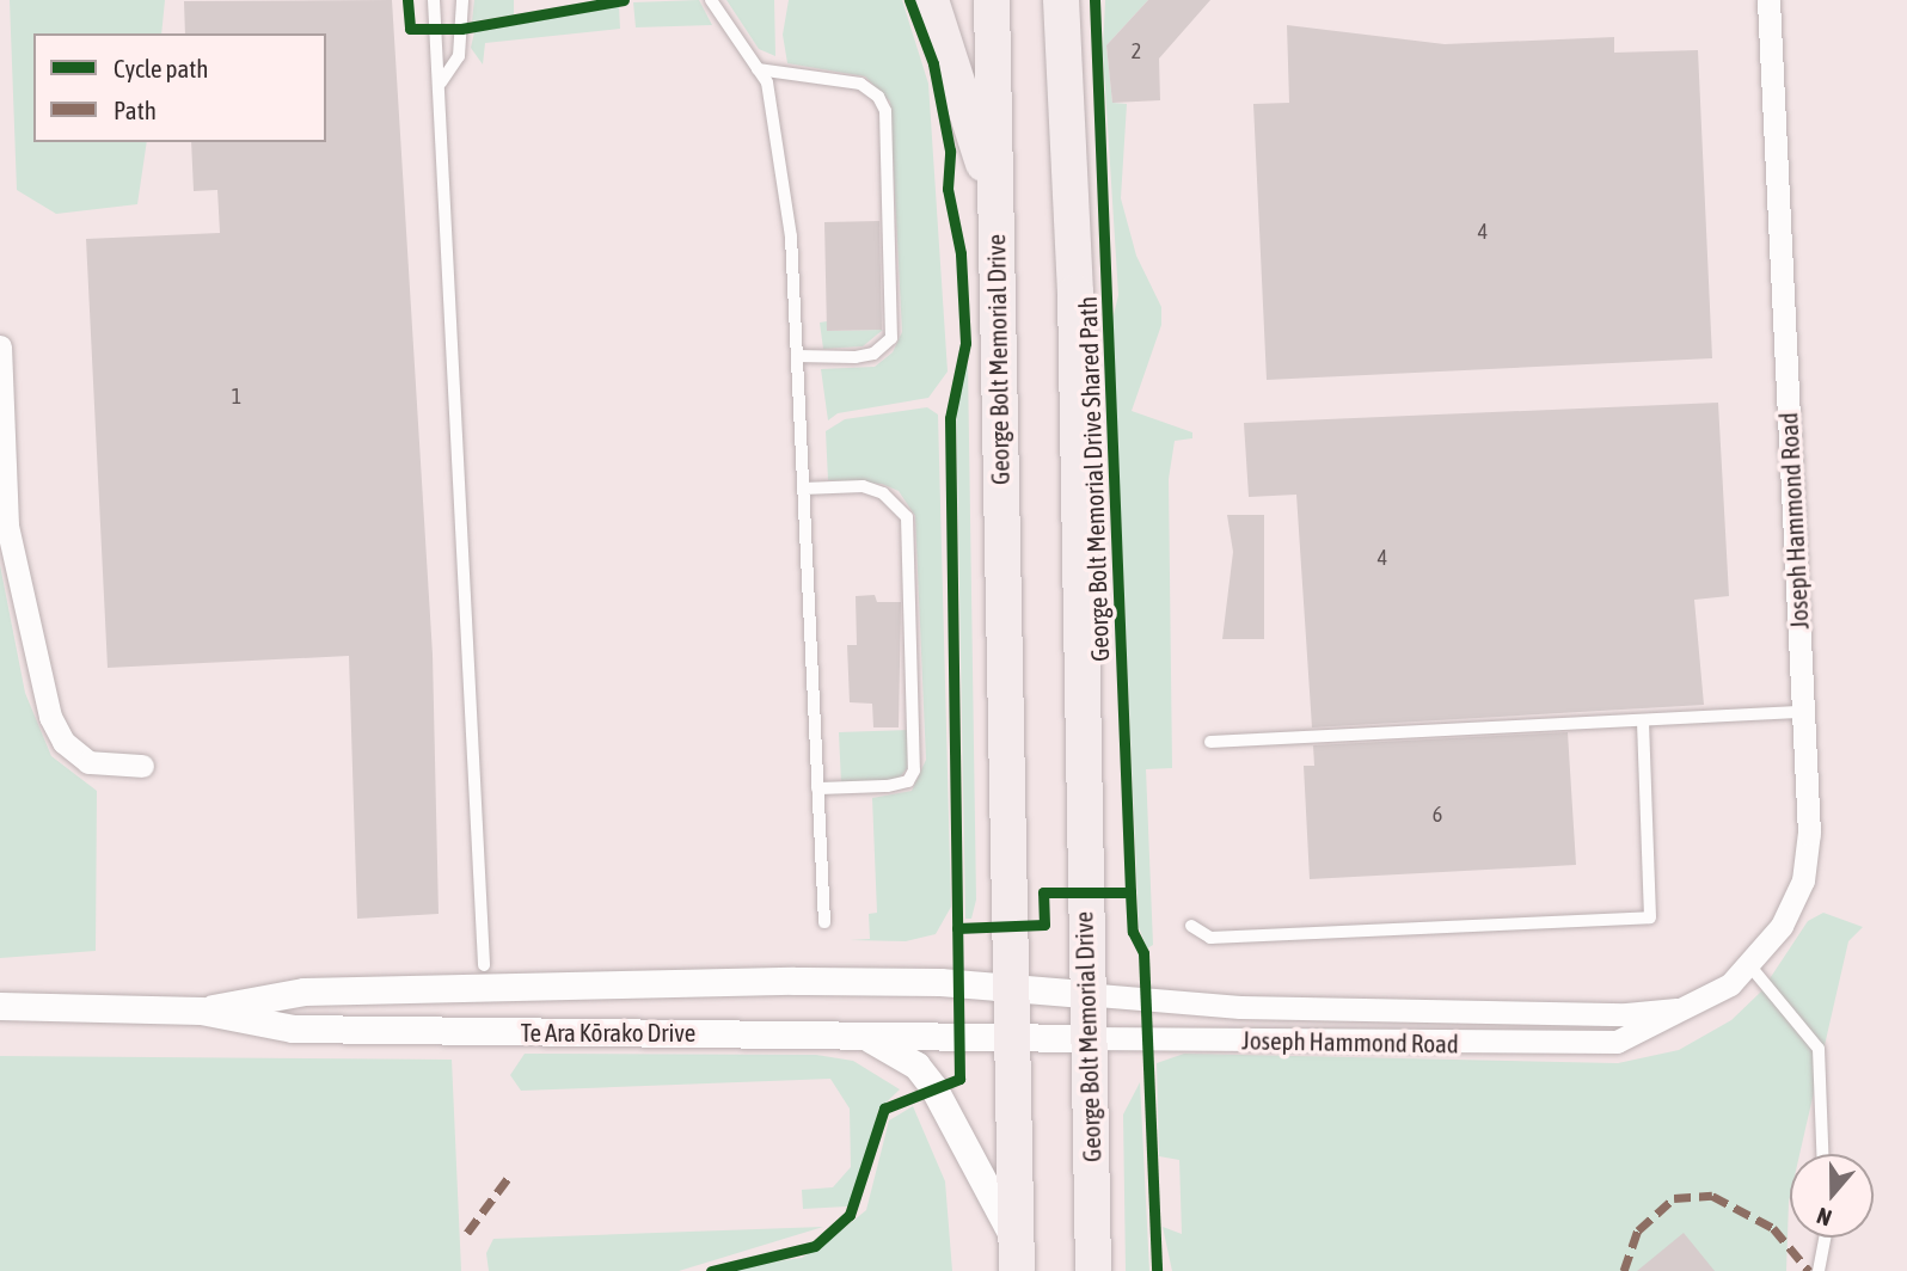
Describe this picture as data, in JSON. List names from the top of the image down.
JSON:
{
  "streets": {
    "main road": ["George Bolt Memorial Drive"],
    "street": ["Joseph Hammond Road", "Te Ara Kōrako Drive"],
    "cycle path": ["George Bolt Memorial Drive Shared Path"]
  },
  "crossings": [
    ["George Bolt Memorial Drive", "Joseph Hammond Road"],
    ["George Bolt Memorial Drive", "Te Ara Kōrako Drive"],
    ["Joseph Hammond Road", "Te Ara Kōrako Drive"]
  ],
  "house_numbers": [
    "2",
    "4",
    "1",
    "4",
    "6"
  ],
  "legend": ["Cycle path", "Path"],
  "north": "bottom"
}
